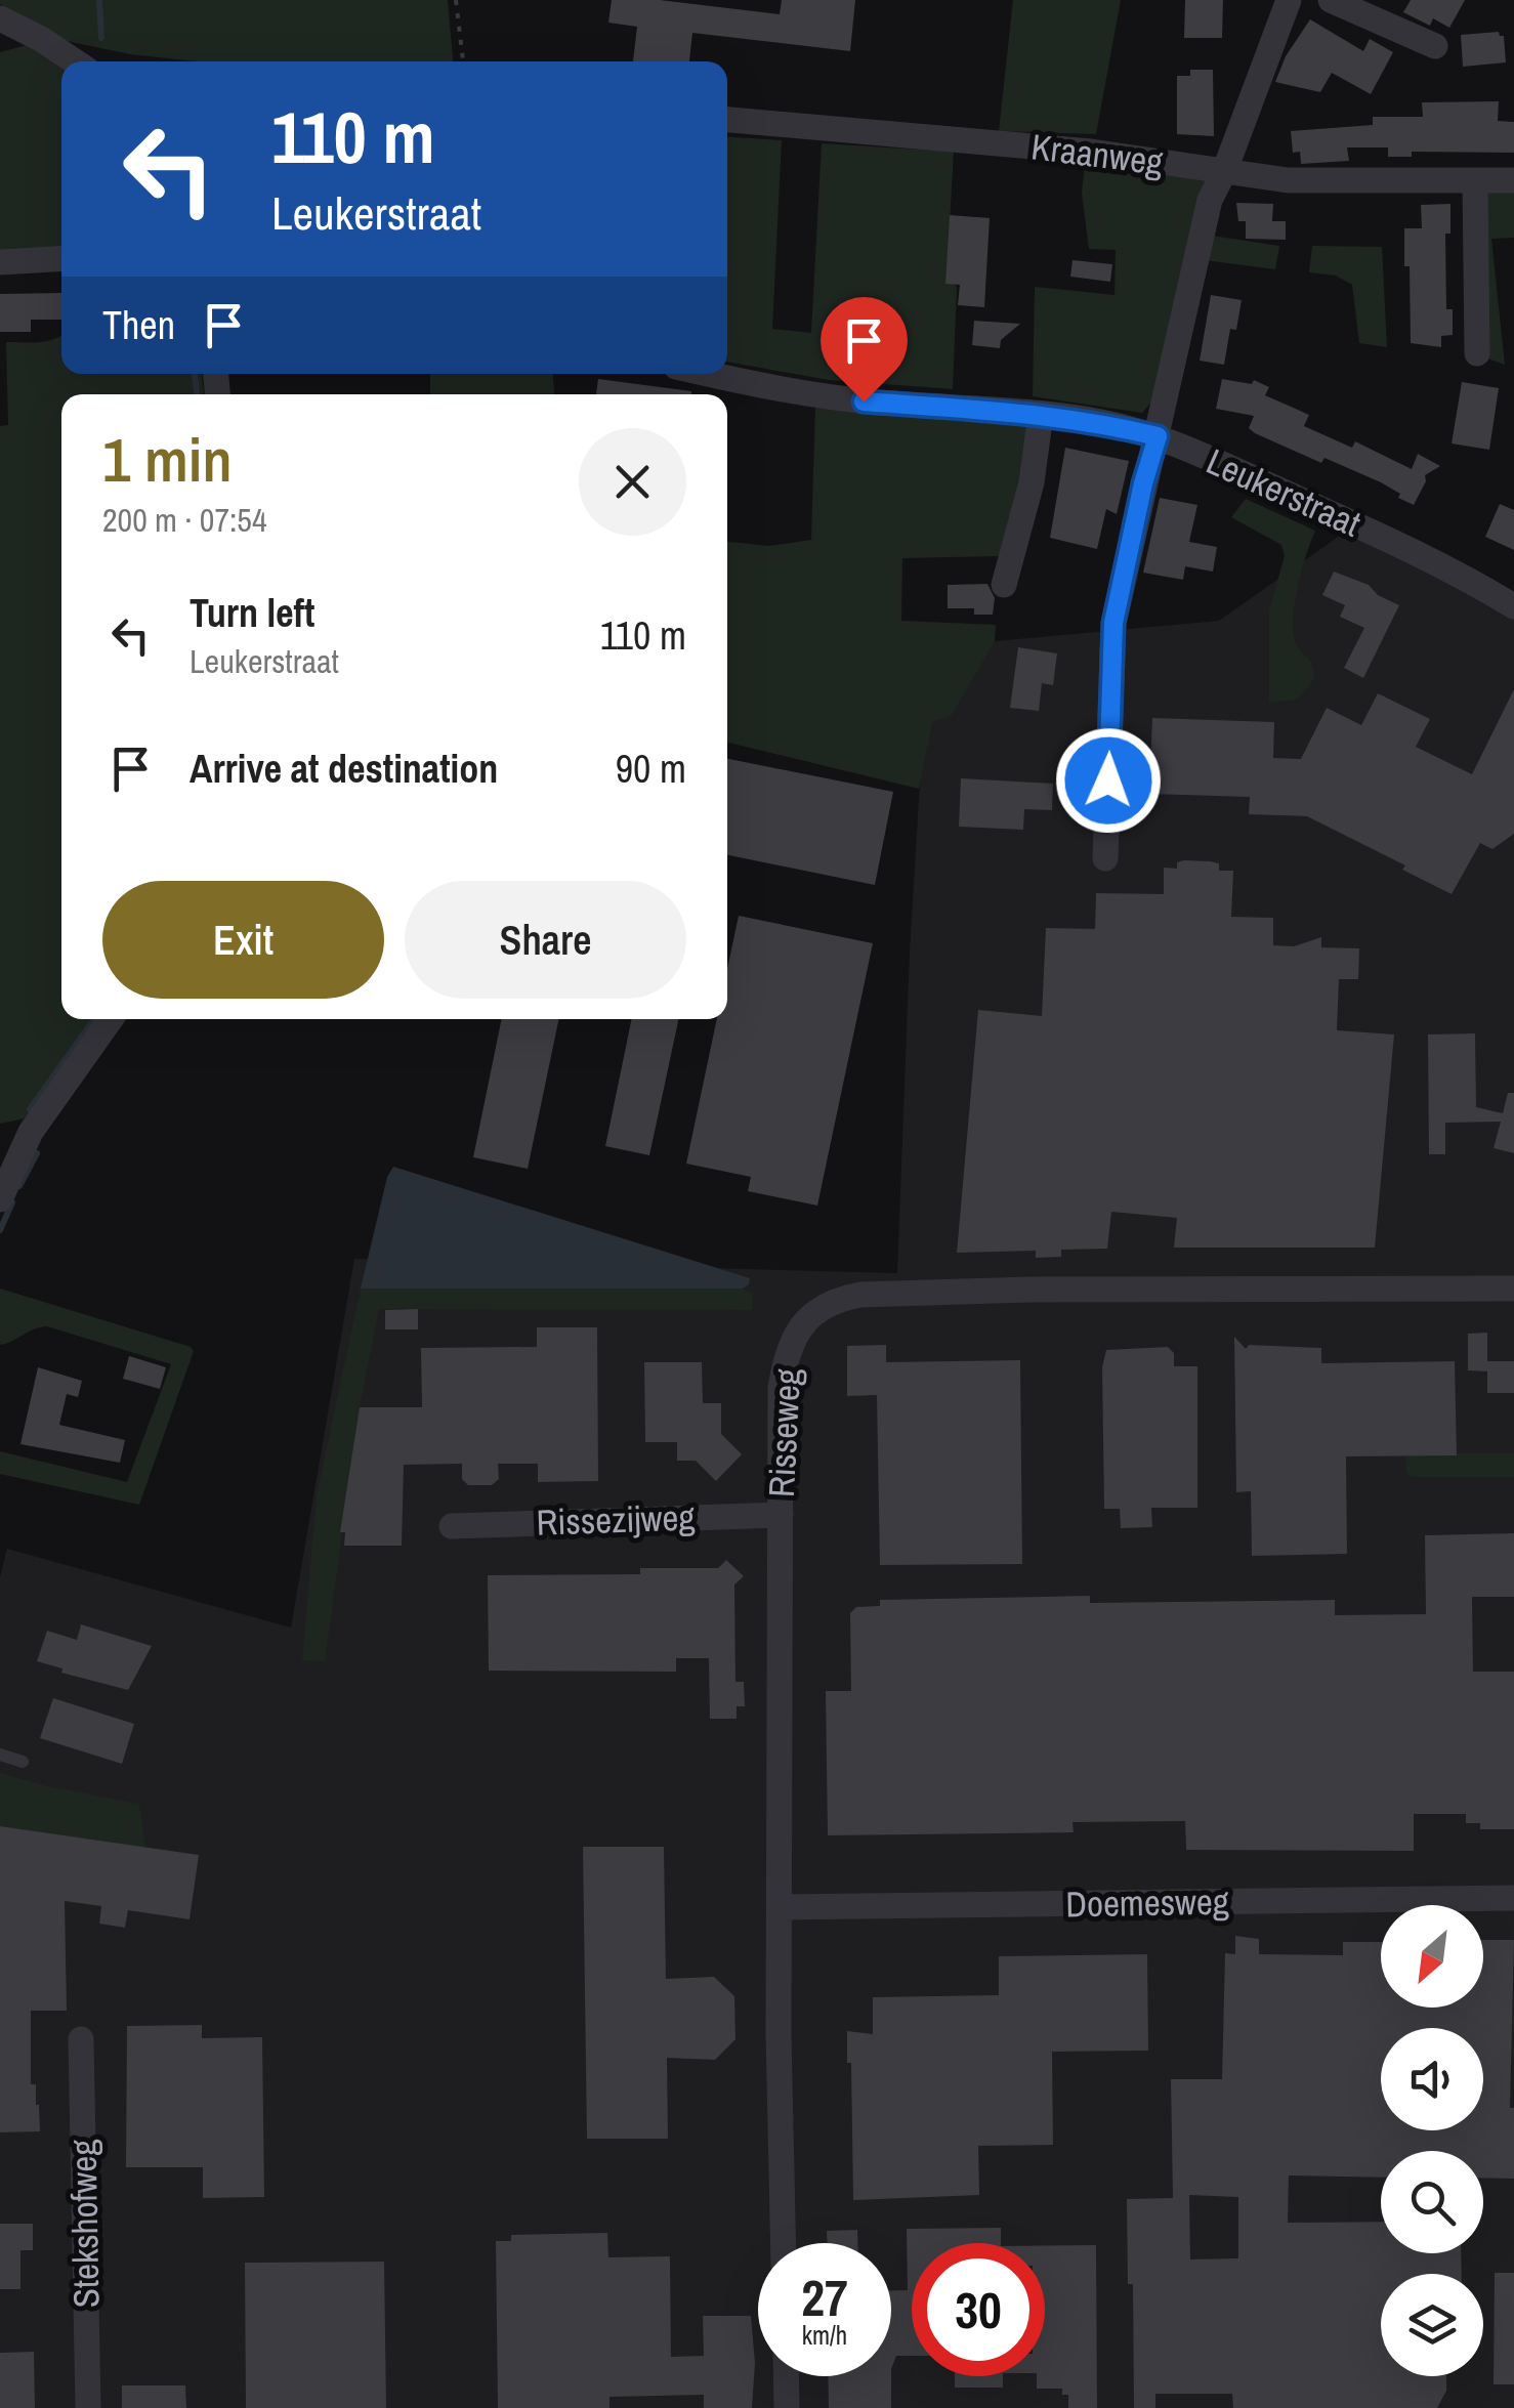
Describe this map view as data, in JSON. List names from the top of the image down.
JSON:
{
  "streets": {
    "street": [
      "Kraanweg",
      "Leukerstraat",
      "Risseweg",
      "Rissezijweg",
      "Doemesweg",
      "Stekshofweg"
    ]
  },
  "crossings": [
    ["Risseweg", "Rissezijweg"],
    ["Risseweg", "Doemesweg"]
  ],
  "north": "bottom left",
  "page": {
    "turn": ["110 m", "Leukerstraat"],
    "then": "Then",
    "heading": ["1 min", "200 m · 07:54"],
    "list": [
      {
        "name": "Turn left",
        "note": "Leukerstraat",
        "value": "110 m"
      },
      {
        "name": "Arrive at destination",
        "value": "90 m"
      }
    ],
    "buttons": ["Exit", "Share"],
    "speed": "27 km/h",
    "limit": "30"
  }
}
